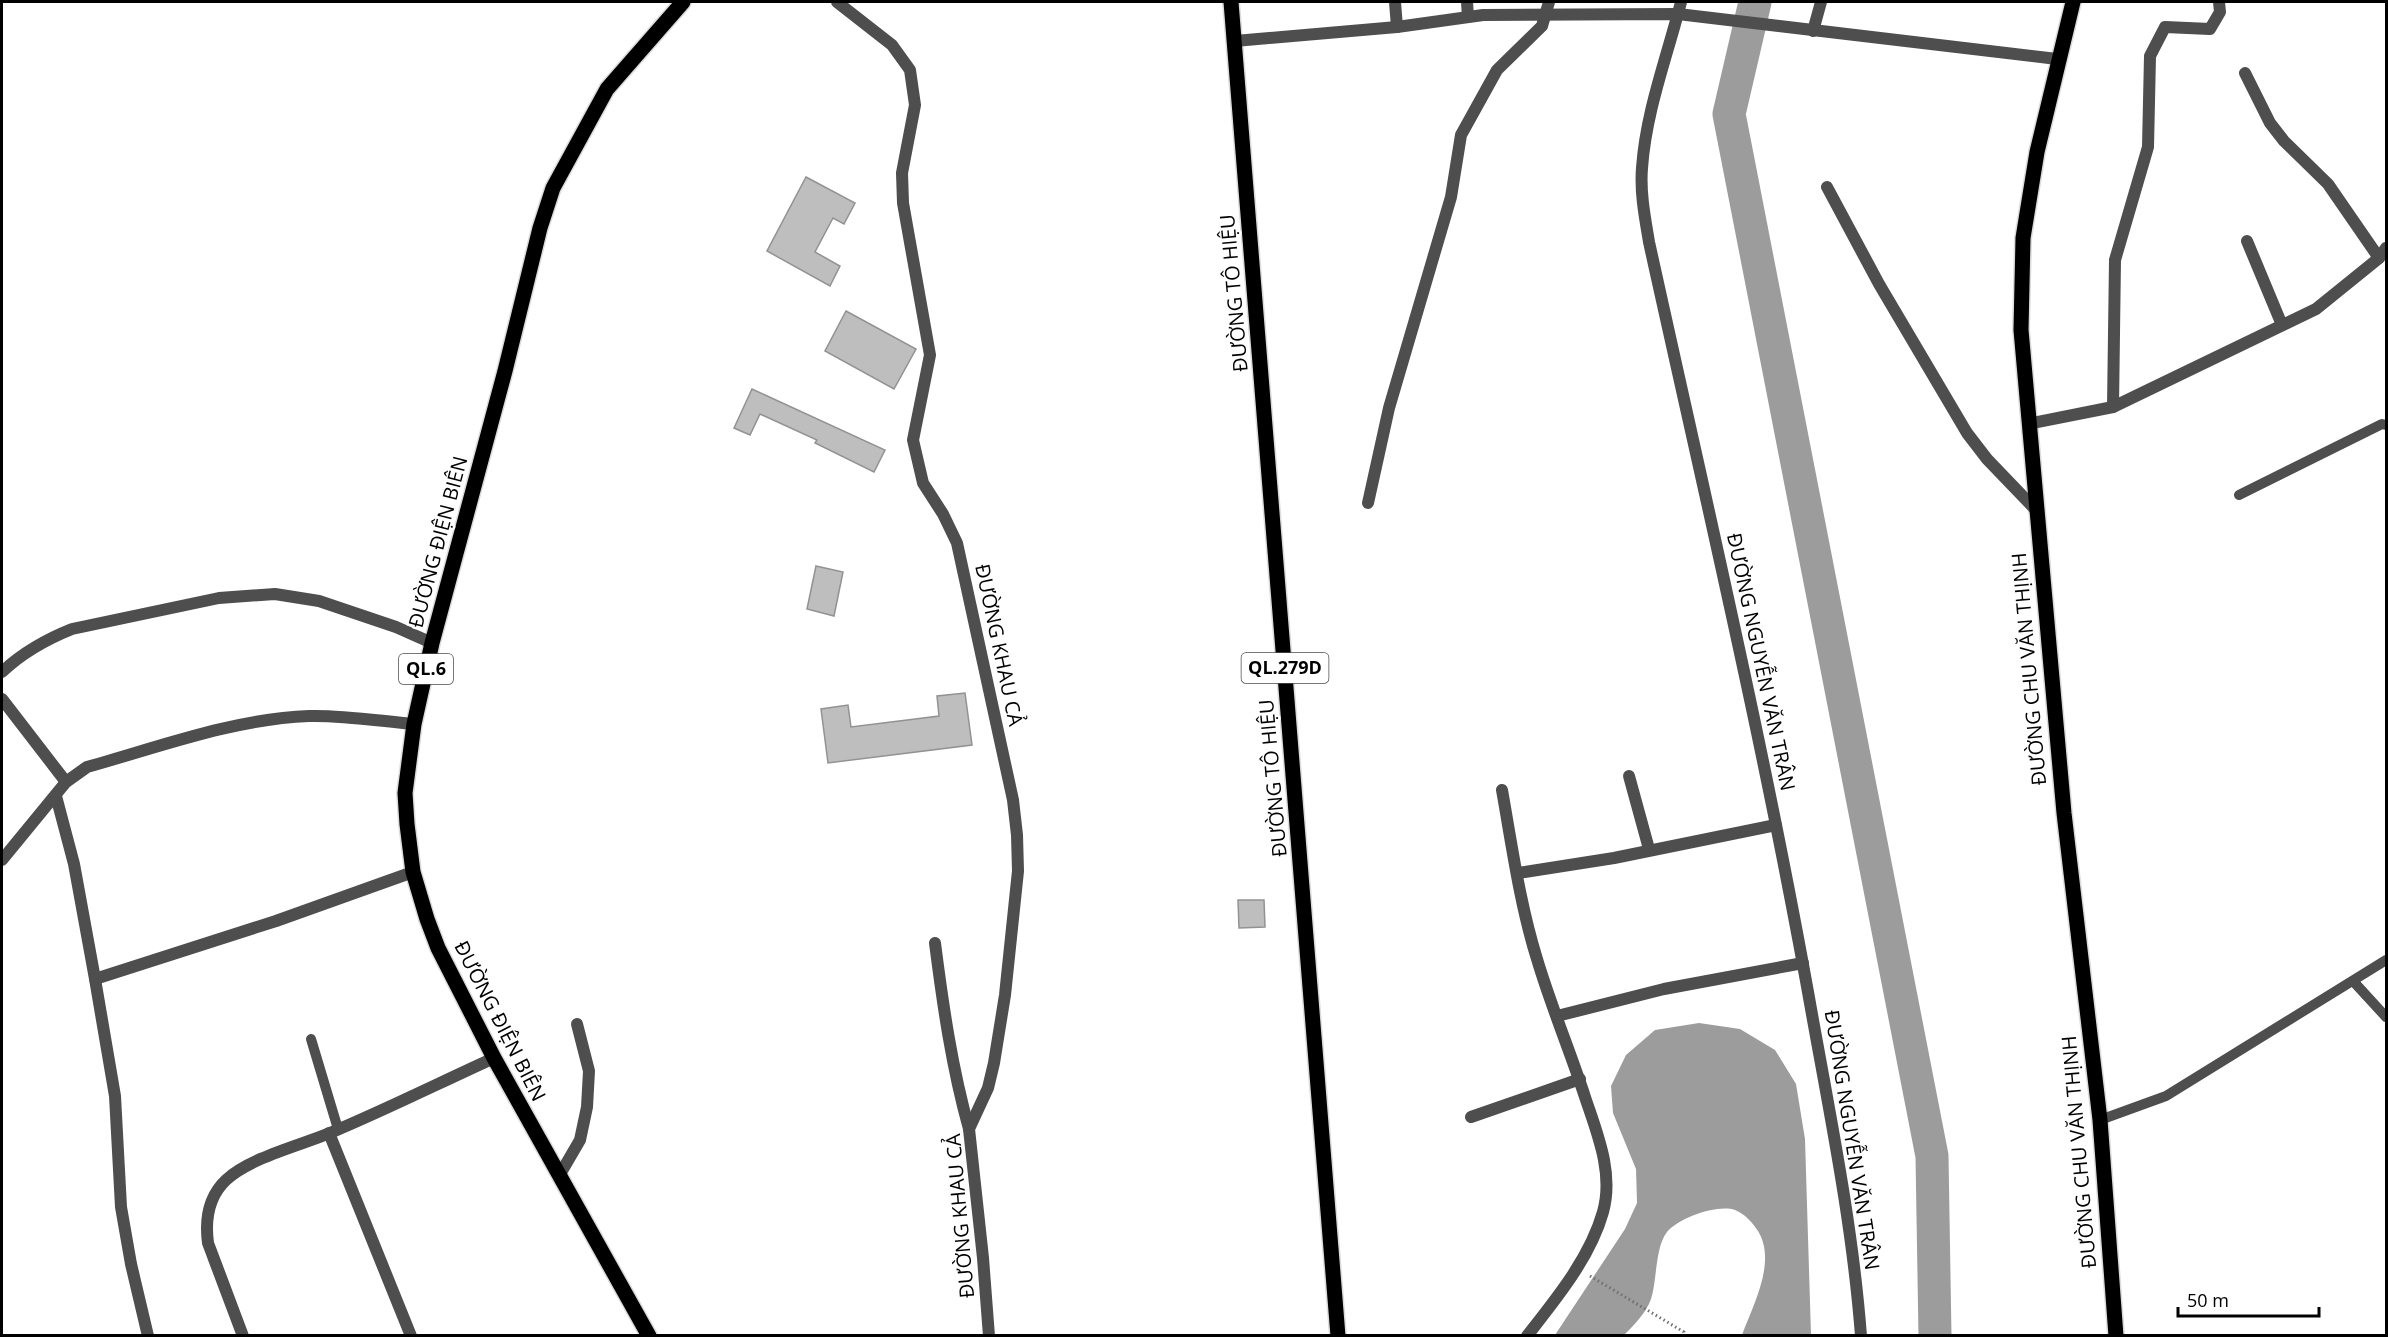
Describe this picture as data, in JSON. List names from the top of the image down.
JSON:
{
  "streets": {
    "main road": [
      "ĐƯỜNG TÔ HIỆU",
      "ĐƯỜNG ĐIỆN BIÊN",
      "QL.279D",
      "QL.6",
      "ĐƯỜNG CHU VĂN THỊNH"
    ],
    "street": ["ĐƯỜNG KHAU CẢ", "ĐƯỜNG NGUYỄN VĂN TRÂN"]
  },
  "scale_bar": "50 m"
}
